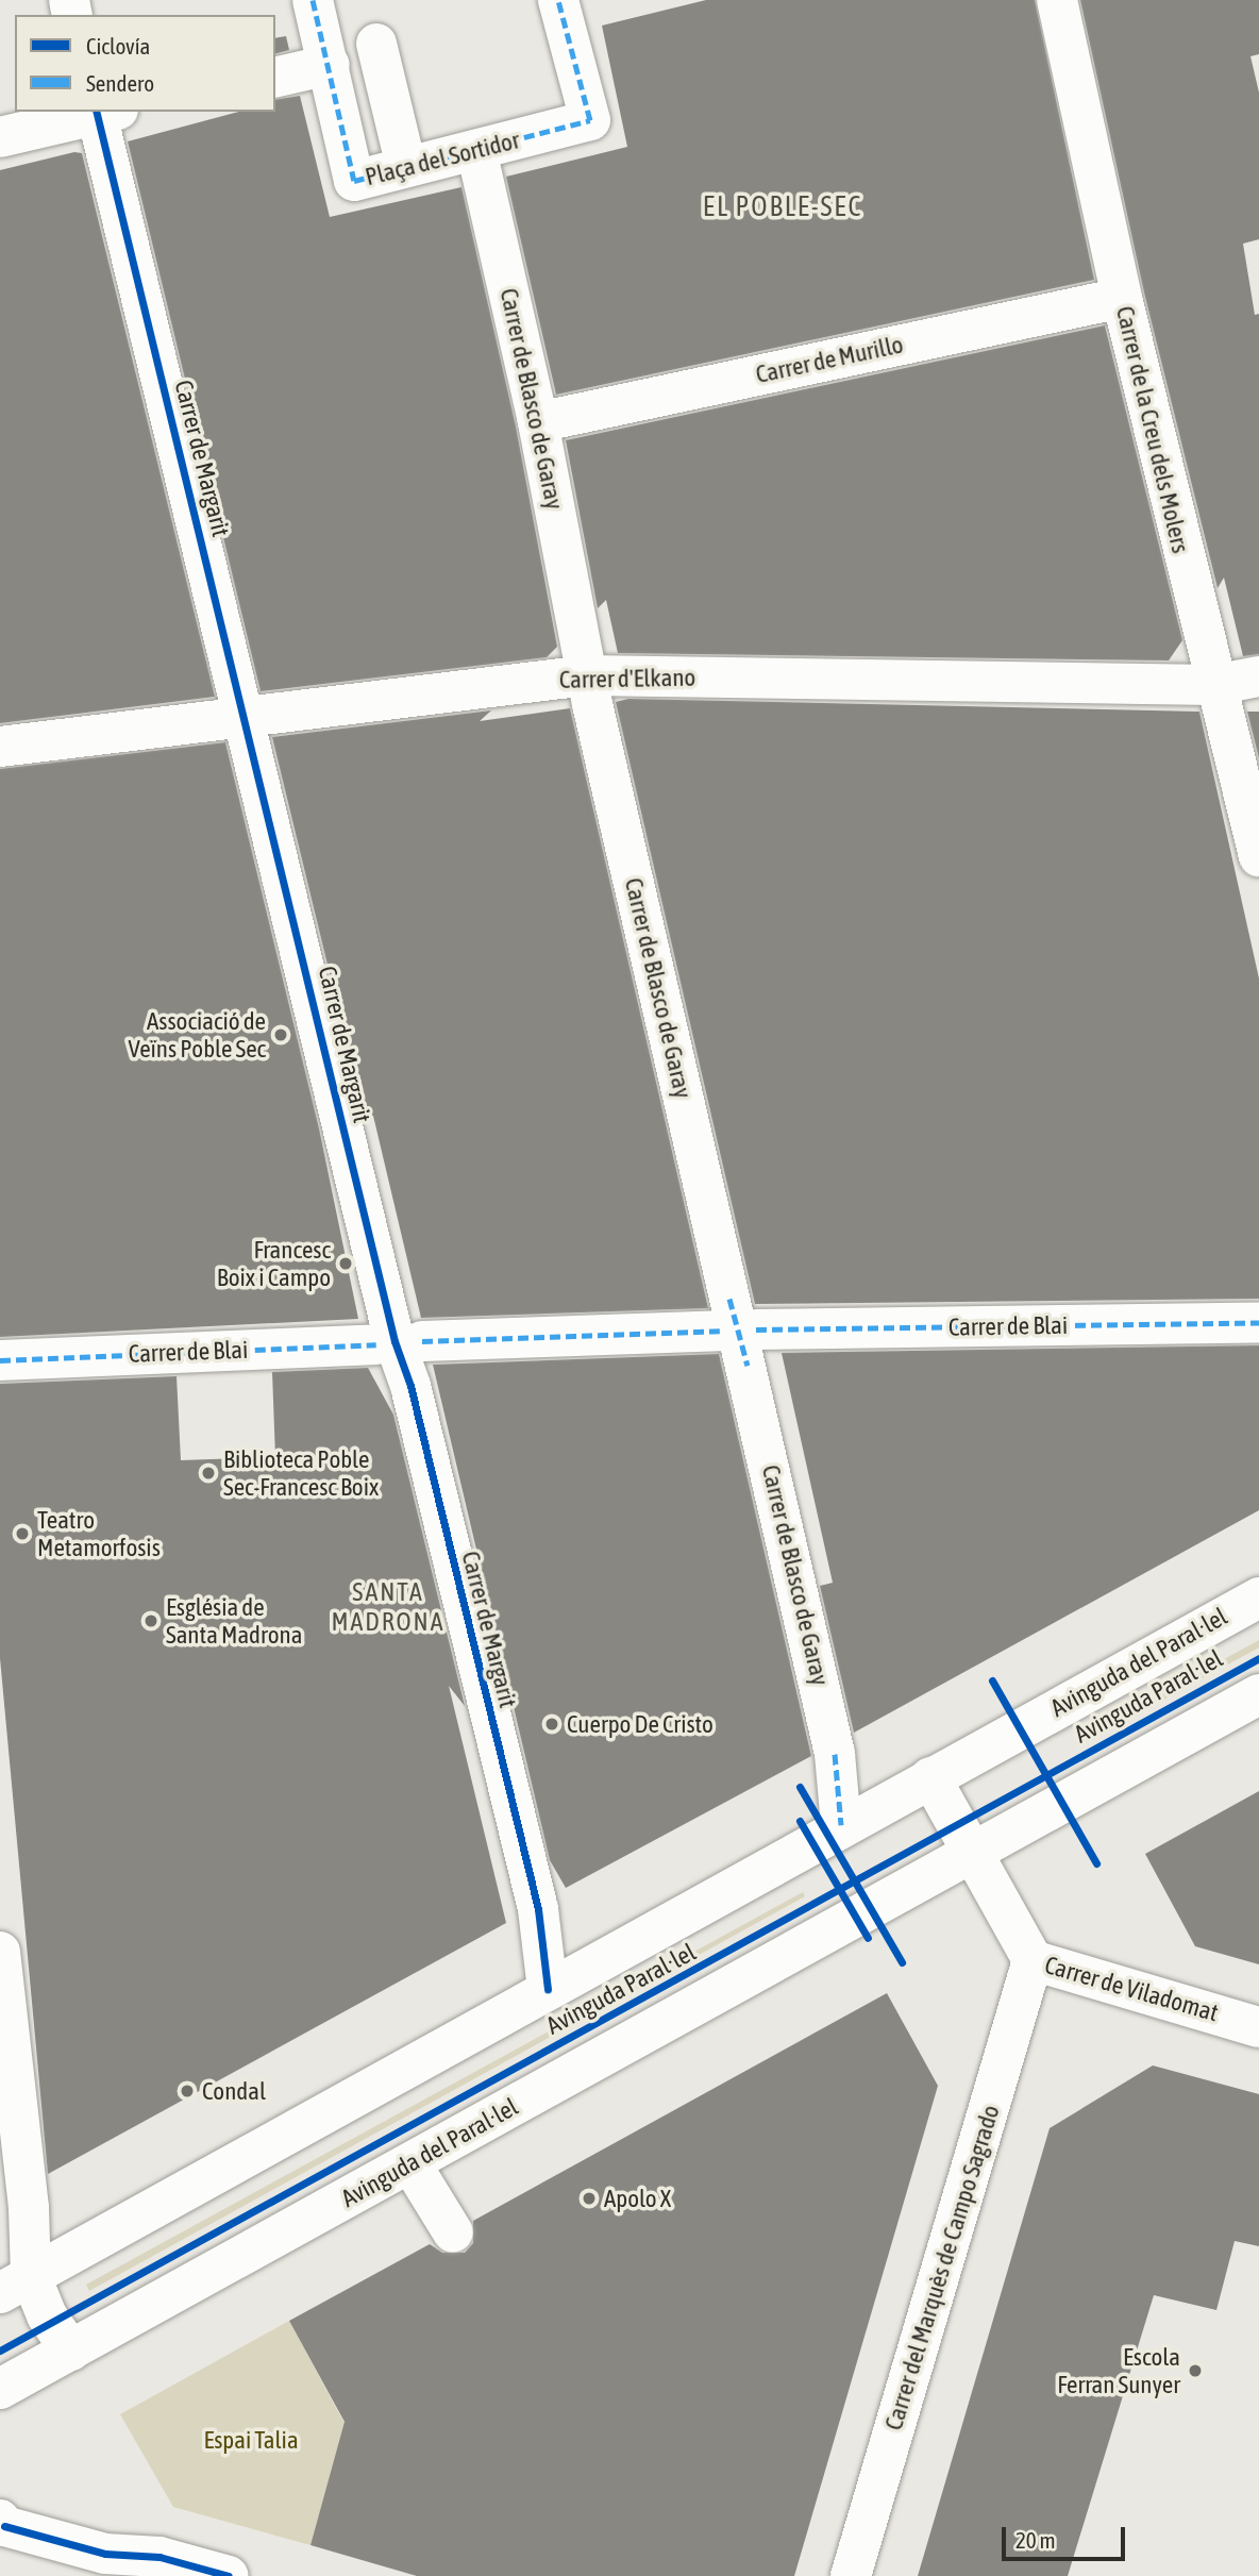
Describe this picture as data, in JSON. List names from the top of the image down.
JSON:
{
  "streets": {
    "street": [
      "Plaça del Sortidor",
      "Carrer de Murillo",
      "Carrer de Blasco de Garay",
      "Carrer de la Creu dels Molers",
      "Carrer de Margarit",
      "Carrer d'Elkano",
      "Carrer de Blai",
      "Avinguda del Paral·lel",
      "Carrer de Viladomat",
      "Carrer del Marquès de Campo Sagrado"
    ],
    "cycle path": ["Avinguda Paral·lel"]
  },
  "crossings": [
    ["Plaça del Sortidor", "Carrer de Blasco de Garay"],
    ["Carrer de Murillo", "Carrer de Blasco de Garay"],
    ["Carrer de Murillo", "Carrer de la Creu dels Molers"],
    ["Carrer de Blasco de Garay", "Carrer d'Elkano"],
    ["Carrer de Blasco de Garay", "Avinguda del Paral·lel"],
    ["Carrer de la Creu dels Molers", "Carrer d'Elkano"],
    ["Carrer de Margarit", "Carrer d'Elkano"],
    ["Carrer de Margarit", "Avinguda del Paral·lel"],
    ["Avinguda del Paral·lel", "Carrer de Viladomat"],
    ["Carrer de Viladomat", "Carrer del Marquès de Campo Sagrado"]
  ],
  "districts": ["EL POBLE-SEC", "SANTA MADRONA"],
  "parks": ["Espai Talia"],
  "places": [
    "Associació de Veïns Poble Sec",
    "Francesc Boix i Campo",
    "Biblioteca Poble Sec-Francesc Boix",
    "Teatro Metamorfosis",
    "Església de Santa Madrona",
    "Cuerpo De Cristo",
    "Condal",
    "Apolo X",
    "Escola Ferran Sunyer"
  ],
  "legend": ["Ciclovía", "Sendero"],
  "scale_bar": "20 m"
}
